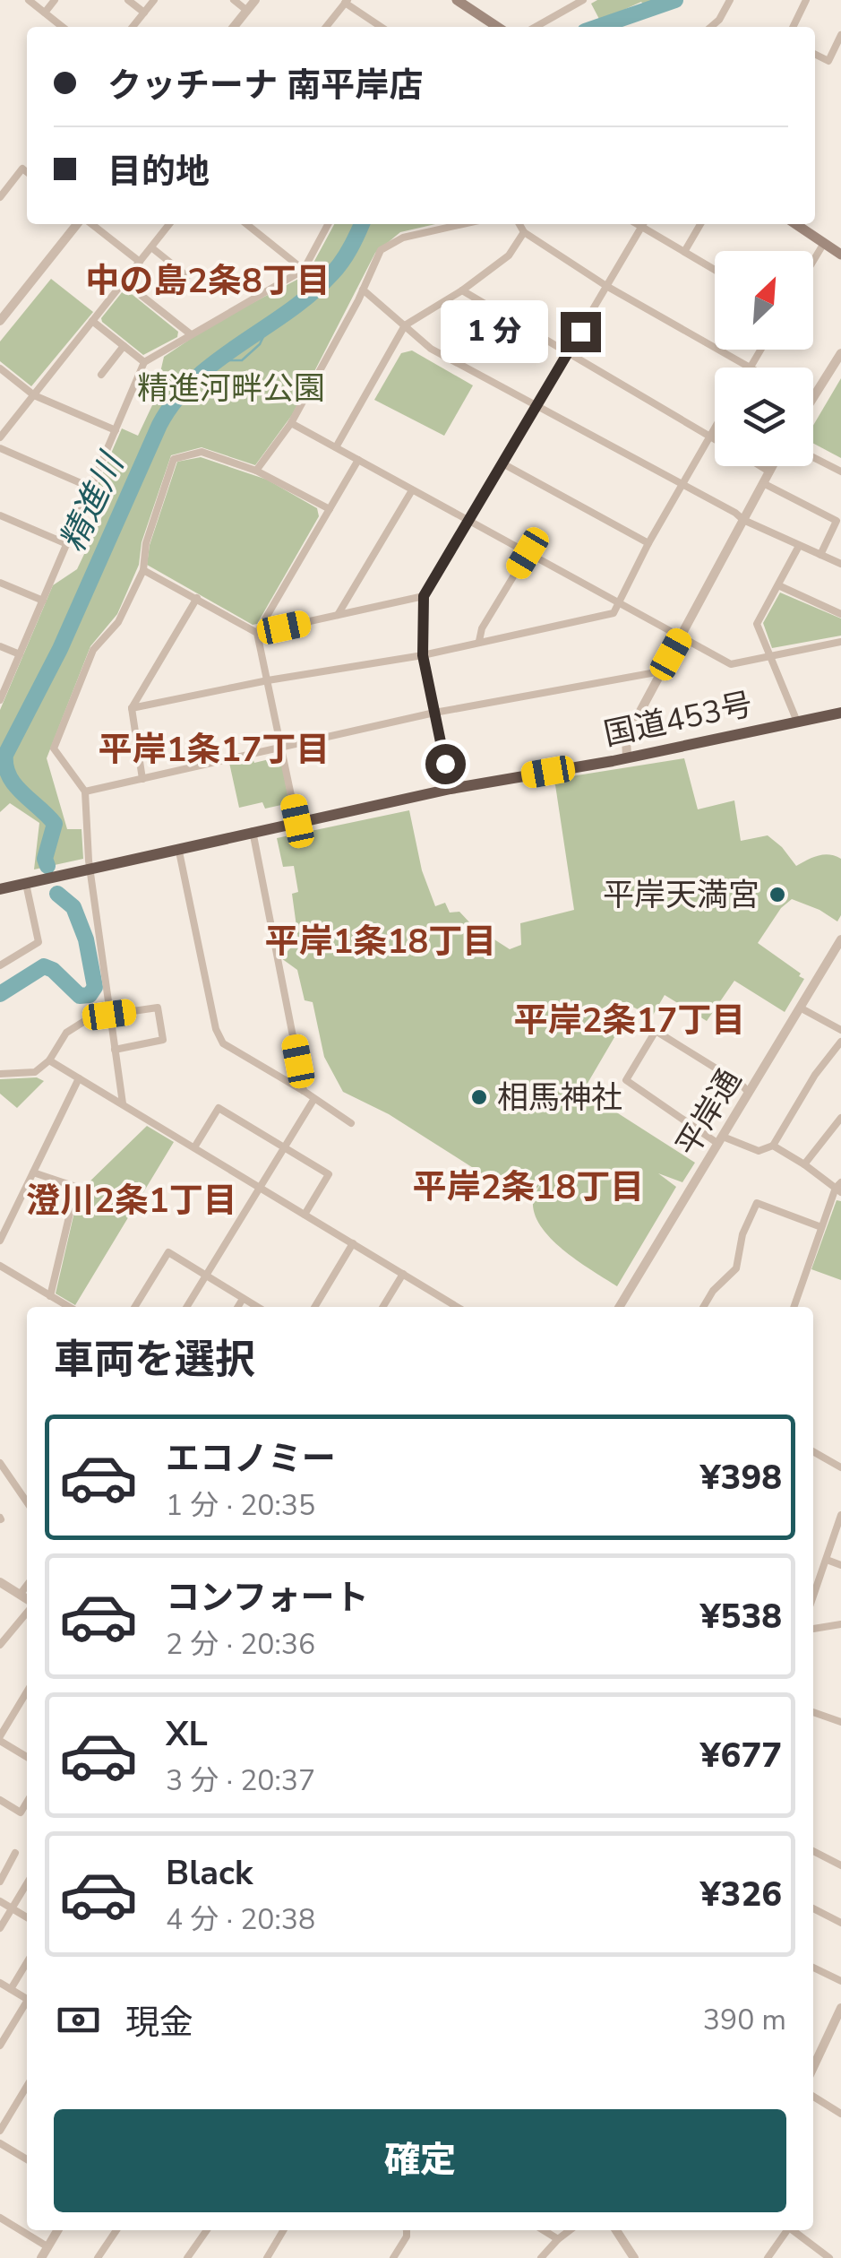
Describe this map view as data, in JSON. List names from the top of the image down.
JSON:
{
  "streets": {
    "highway": ["国道453号"],
    "street": ["平岸通"]
  },
  "districts": [
    "中の島2条8丁目",
    "平岸1条17丁目",
    "平岸1条18丁目",
    "平岸2条17丁目",
    "平岸2条18丁目",
    "澄川2条1丁目"
  ],
  "water": ["精進川"],
  "parks": ["精進河畔公園"],
  "places": ["平岸天満宮", "相馬神社"],
  "north": "top right",
  "page": {
    "banner": ["クッチーナ 南平岸店", "目的地"],
    "bubble": "1 分",
    "heading": "車両を選択",
    "list": [
      {
        "name": "エコノミー",
        "note": "1 分 · 20:35",
        "value": "¥398"
      },
      {
        "name": "コンフォート",
        "note": "2 分 · 20:36",
        "value": "¥538"
      },
      {
        "name": "XL",
        "note": "3 分 · 20:37",
        "value": "¥677"
      },
      {
        "name": "Black",
        "note": "4 分 · 20:38",
        "value": "¥326"
      }
    ],
    "pay": ["現金", "390 m"],
    "buttons": "確定"
  }
}
